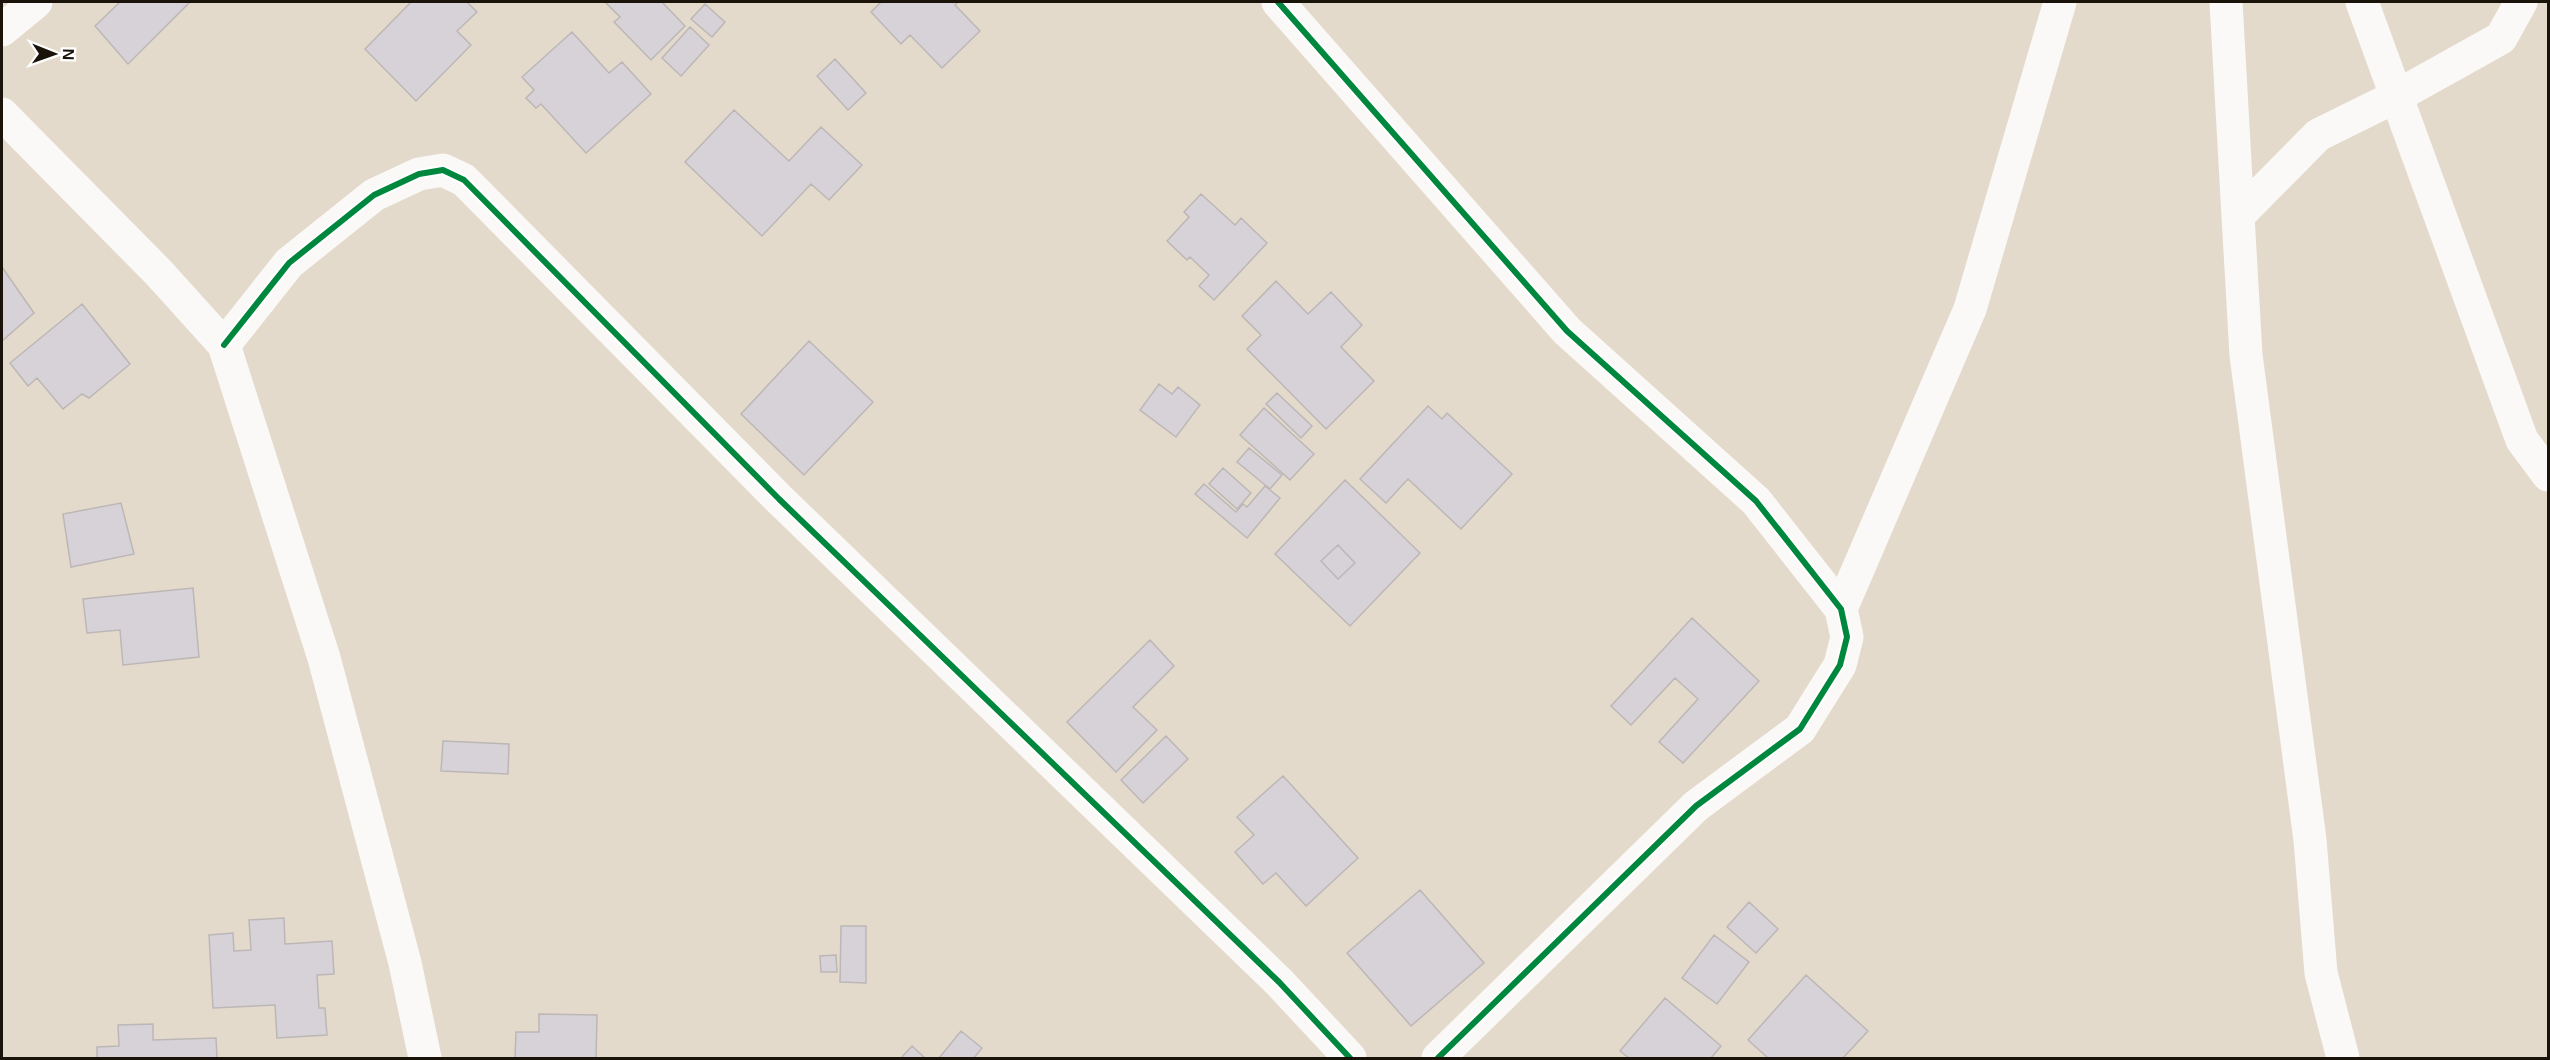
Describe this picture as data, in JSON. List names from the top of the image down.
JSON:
{
  "north": "right"
}
